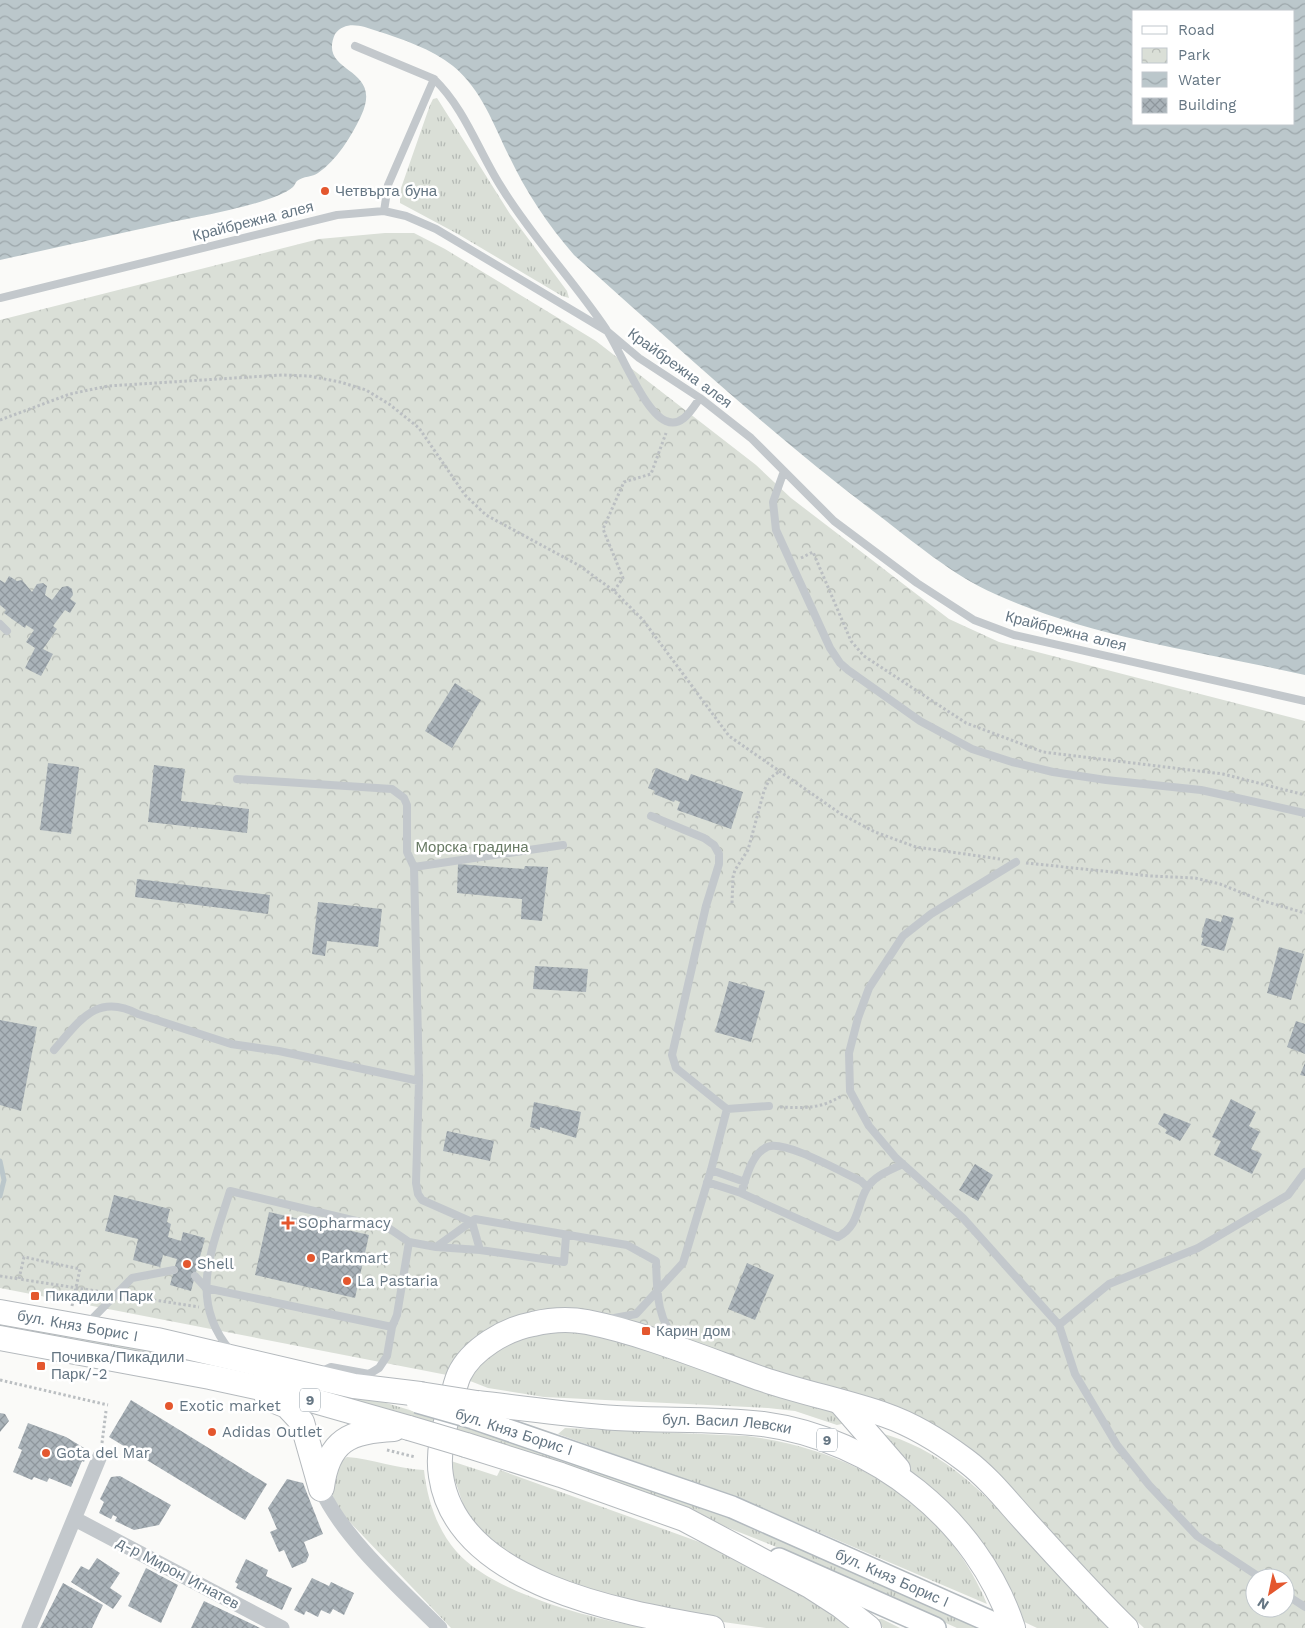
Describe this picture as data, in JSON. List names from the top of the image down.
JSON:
{
  "streets": {
    "highway": ["бул. Княз Борис I", "9", "бул. Васил Левски"],
    "street": ["д-р Мирон Игнатев"],
    "lane": ["Крайбрежна алея"]
  },
  "crossings": [
    ["бул. Княз Борис I", "9"],
    ["бул. Княз Борис I", "бул. Васил Левски"]
  ],
  "parks": ["Морска градина"],
  "places": {
    "other": [
      "Четвърта буна",
      "Parkmart",
      "Shell",
      "La Pastaria",
      "Exotic market",
      "Adidas Outlet",
      "Gota del Mar"
    ],
    "health": ["SOpharmacy"],
    "transit": ["Пикадили Парк", "Карин дом", "Почивка/Пикадили Парк/-2"]
  },
  "legend": [
    "Road",
    "Park",
    "Water",
    "Building"
  ],
  "north": "bottom left"
}
